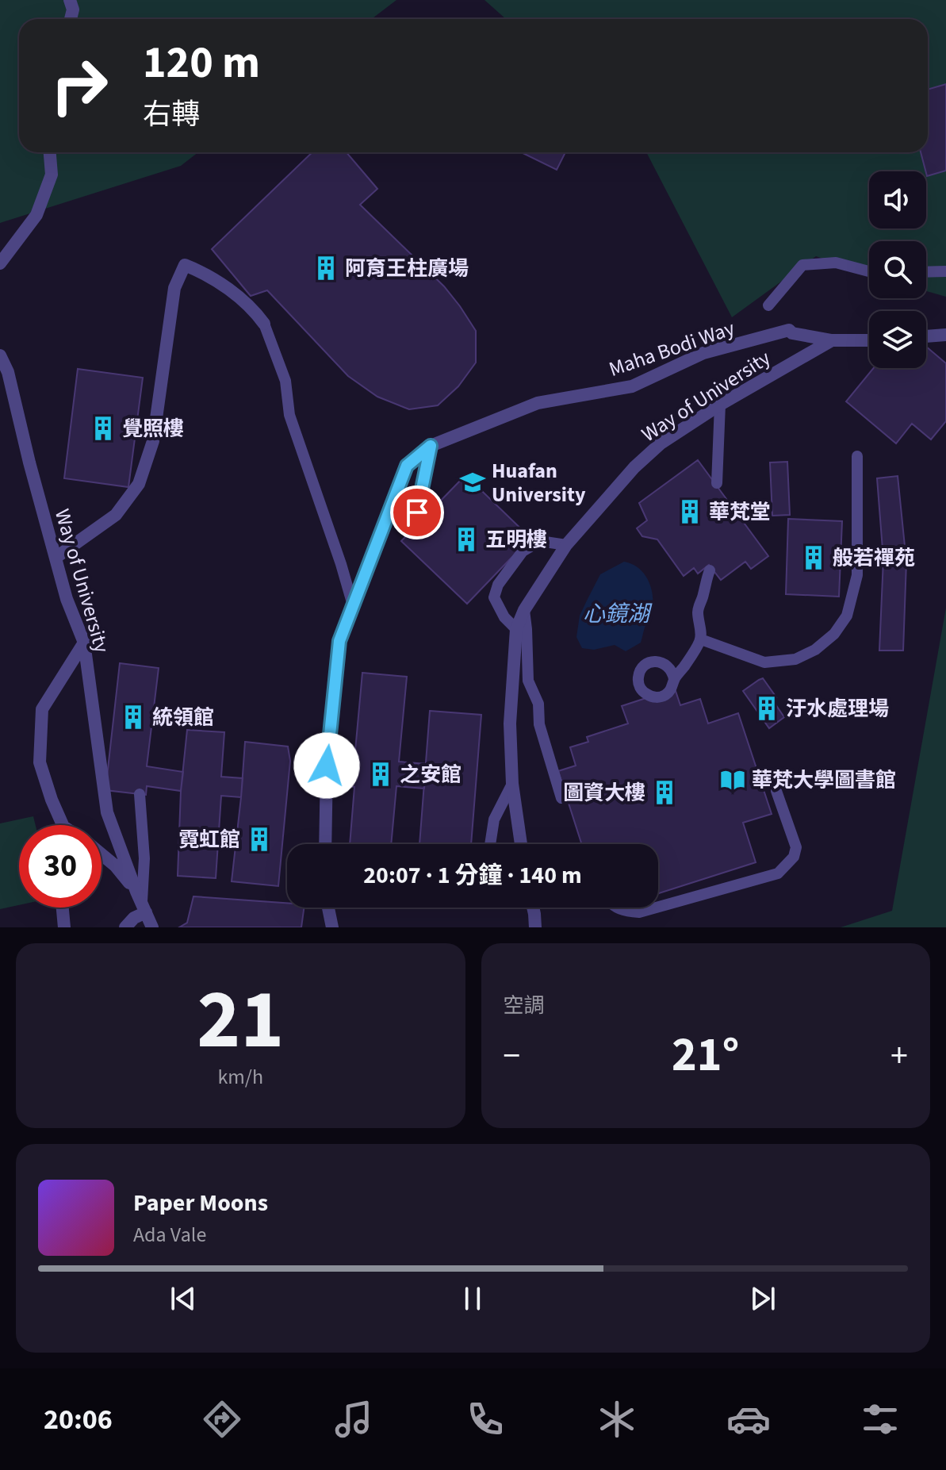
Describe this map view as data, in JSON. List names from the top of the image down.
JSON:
{
  "streets": {
    "street": ["Maha Bodi Way", "Way of University"]
  },
  "crossings": [
    ["Maha Bodi Way", "Way of University"]
  ],
  "water": ["心鏡湖"],
  "places": {
    "building": [
      "阿育王柱廣場",
      "覺照樓",
      "華梵堂",
      "五明樓",
      "般若禪苑",
      "汙水處理場",
      "統領館",
      "之安館",
      "圖資大樓",
      "霓虹館"
    ],
    "school or university": ["Huafan University"],
    "library": ["華梵大學圖書館"]
  },
  "page": {
    "turn": ["120 m", "右轉"],
    "limit": "30",
    "trip": "20:07 · 1 分鐘 · 140 m",
    "tile": [
      ["21", "km/h"],
      "空調"
    ],
    "heat": ["−", "21°", "+"],
    "song": ["Paper Moons", "Ada Vale"],
    "tabs": "20:06"
  }
}
